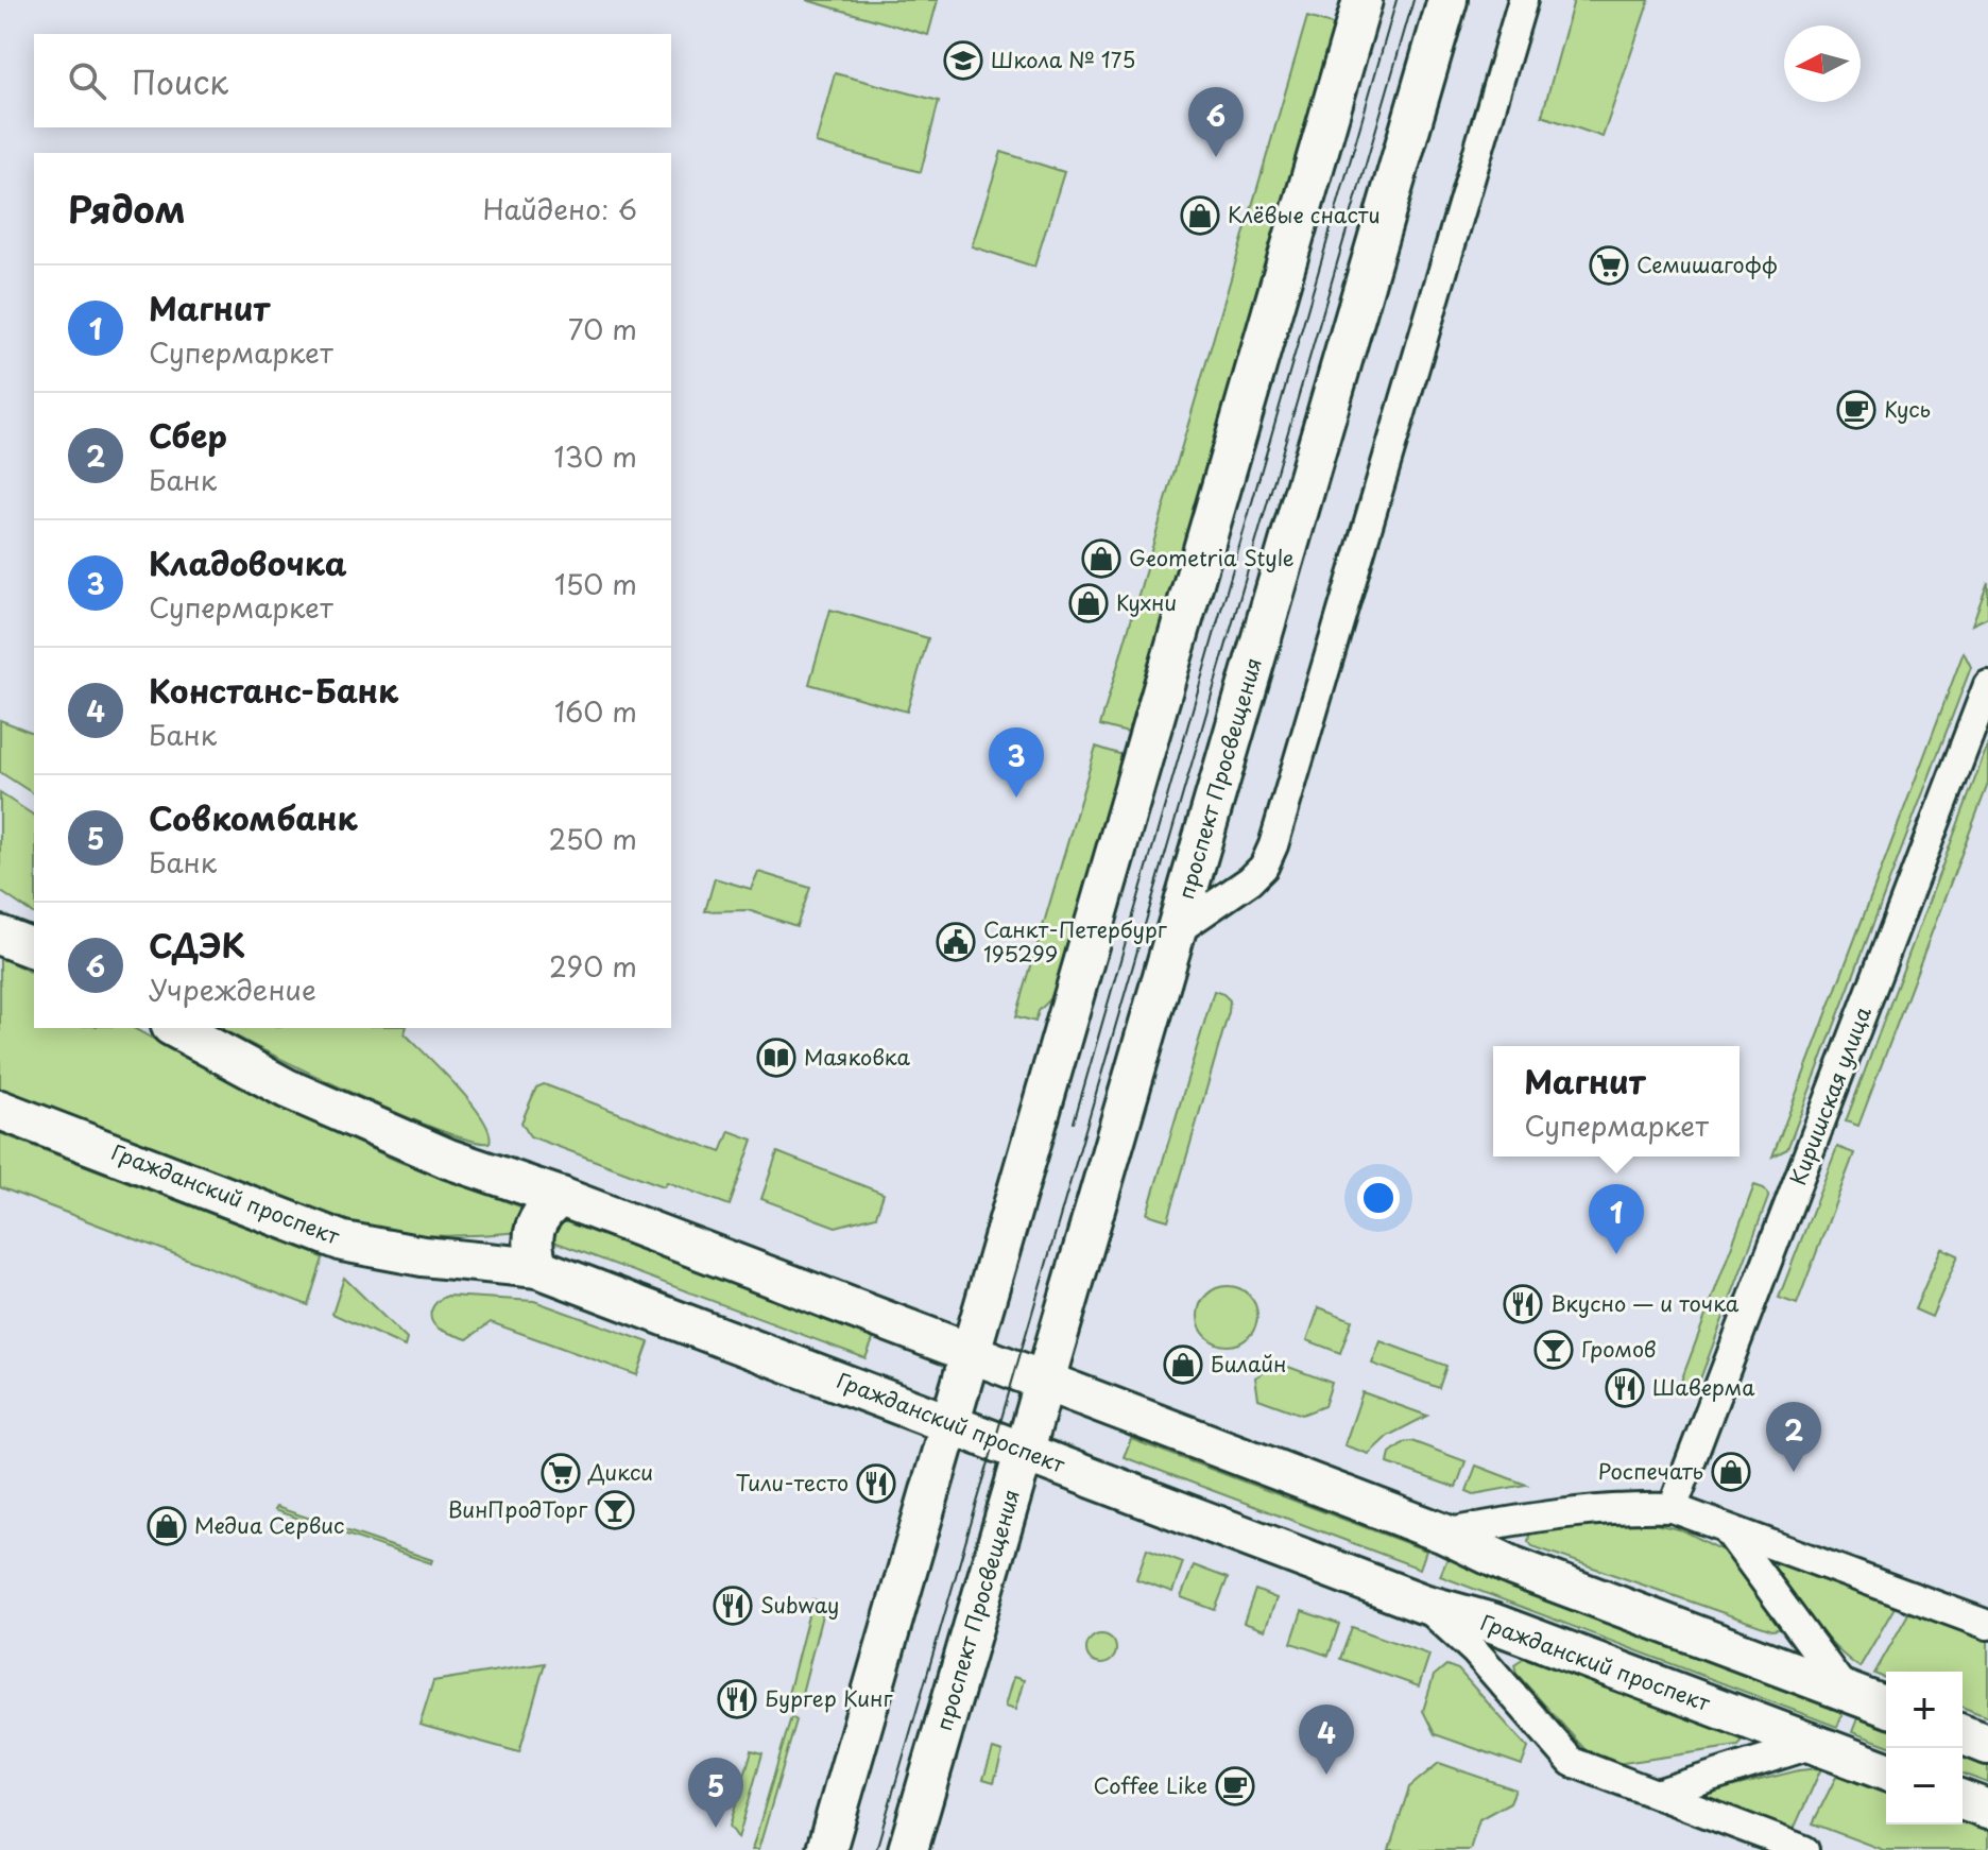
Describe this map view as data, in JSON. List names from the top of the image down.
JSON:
{
  "streets": {
    "main road": ["проспект Просвещения", "Гражданский проспект"],
    "street": ["Киришская улица"]
  },
  "crossings": [
    ["проспект Просвещения", "Гражданский проспект"]
  ],
  "places": {
    "school or university": ["Школа № 175"],
    "shop": [
      "Клёвые снасти",
      "Geometria Style",
      "Кухни",
      "Билайн",
      "Роспечать",
      "Медиа Сервис"
    ],
    "supermarket": ["Семишагофф", "Дикси"],
    "cafe": ["Кусь", "Coffee Like"],
    "public building": ["Санкт-Петербург 195299"],
    "library": ["Маяковка"],
    "restaurant": [
      "Вкусно — и точка",
      "Шаверма",
      "Тили-тесто",
      "Subway",
      "Бургер Кинг"
    ],
    "bar": ["Громов", "ВинПродТорг"]
  },
  "north": "left",
  "page": {
    "search": "Поиск",
    "pins": [
      "6",
      "3",
      "1",
      "2",
      "4",
      "5"
    ],
    "heading": ["Рядом", "Найдено: 6"],
    "list": [
      {
        "mark": "1",
        "name": "Магнит",
        "note": "Супермаркет",
        "value": "70 m"
      },
      {
        "mark": "2",
        "name": "Сбер",
        "note": "Банк",
        "value": "130 m"
      },
      {
        "mark": "3",
        "name": "Кладовочка",
        "note": "Супермаркет",
        "value": "150 m"
      },
      {
        "mark": "4",
        "name": "Констанс-Банк",
        "note": "Банк",
        "value": "160 m"
      },
      {
        "mark": "5",
        "name": "Совкомбанк",
        "note": "Банк",
        "value": "250 m"
      },
      {
        "mark": "6",
        "name": "СДЭК",
        "note": "Учреждение",
        "value": "290 m"
      }
    ],
    "popup": ["Магнит", "Супермаркет"],
    "map_buttons": ["+", "−"]
  }
}
